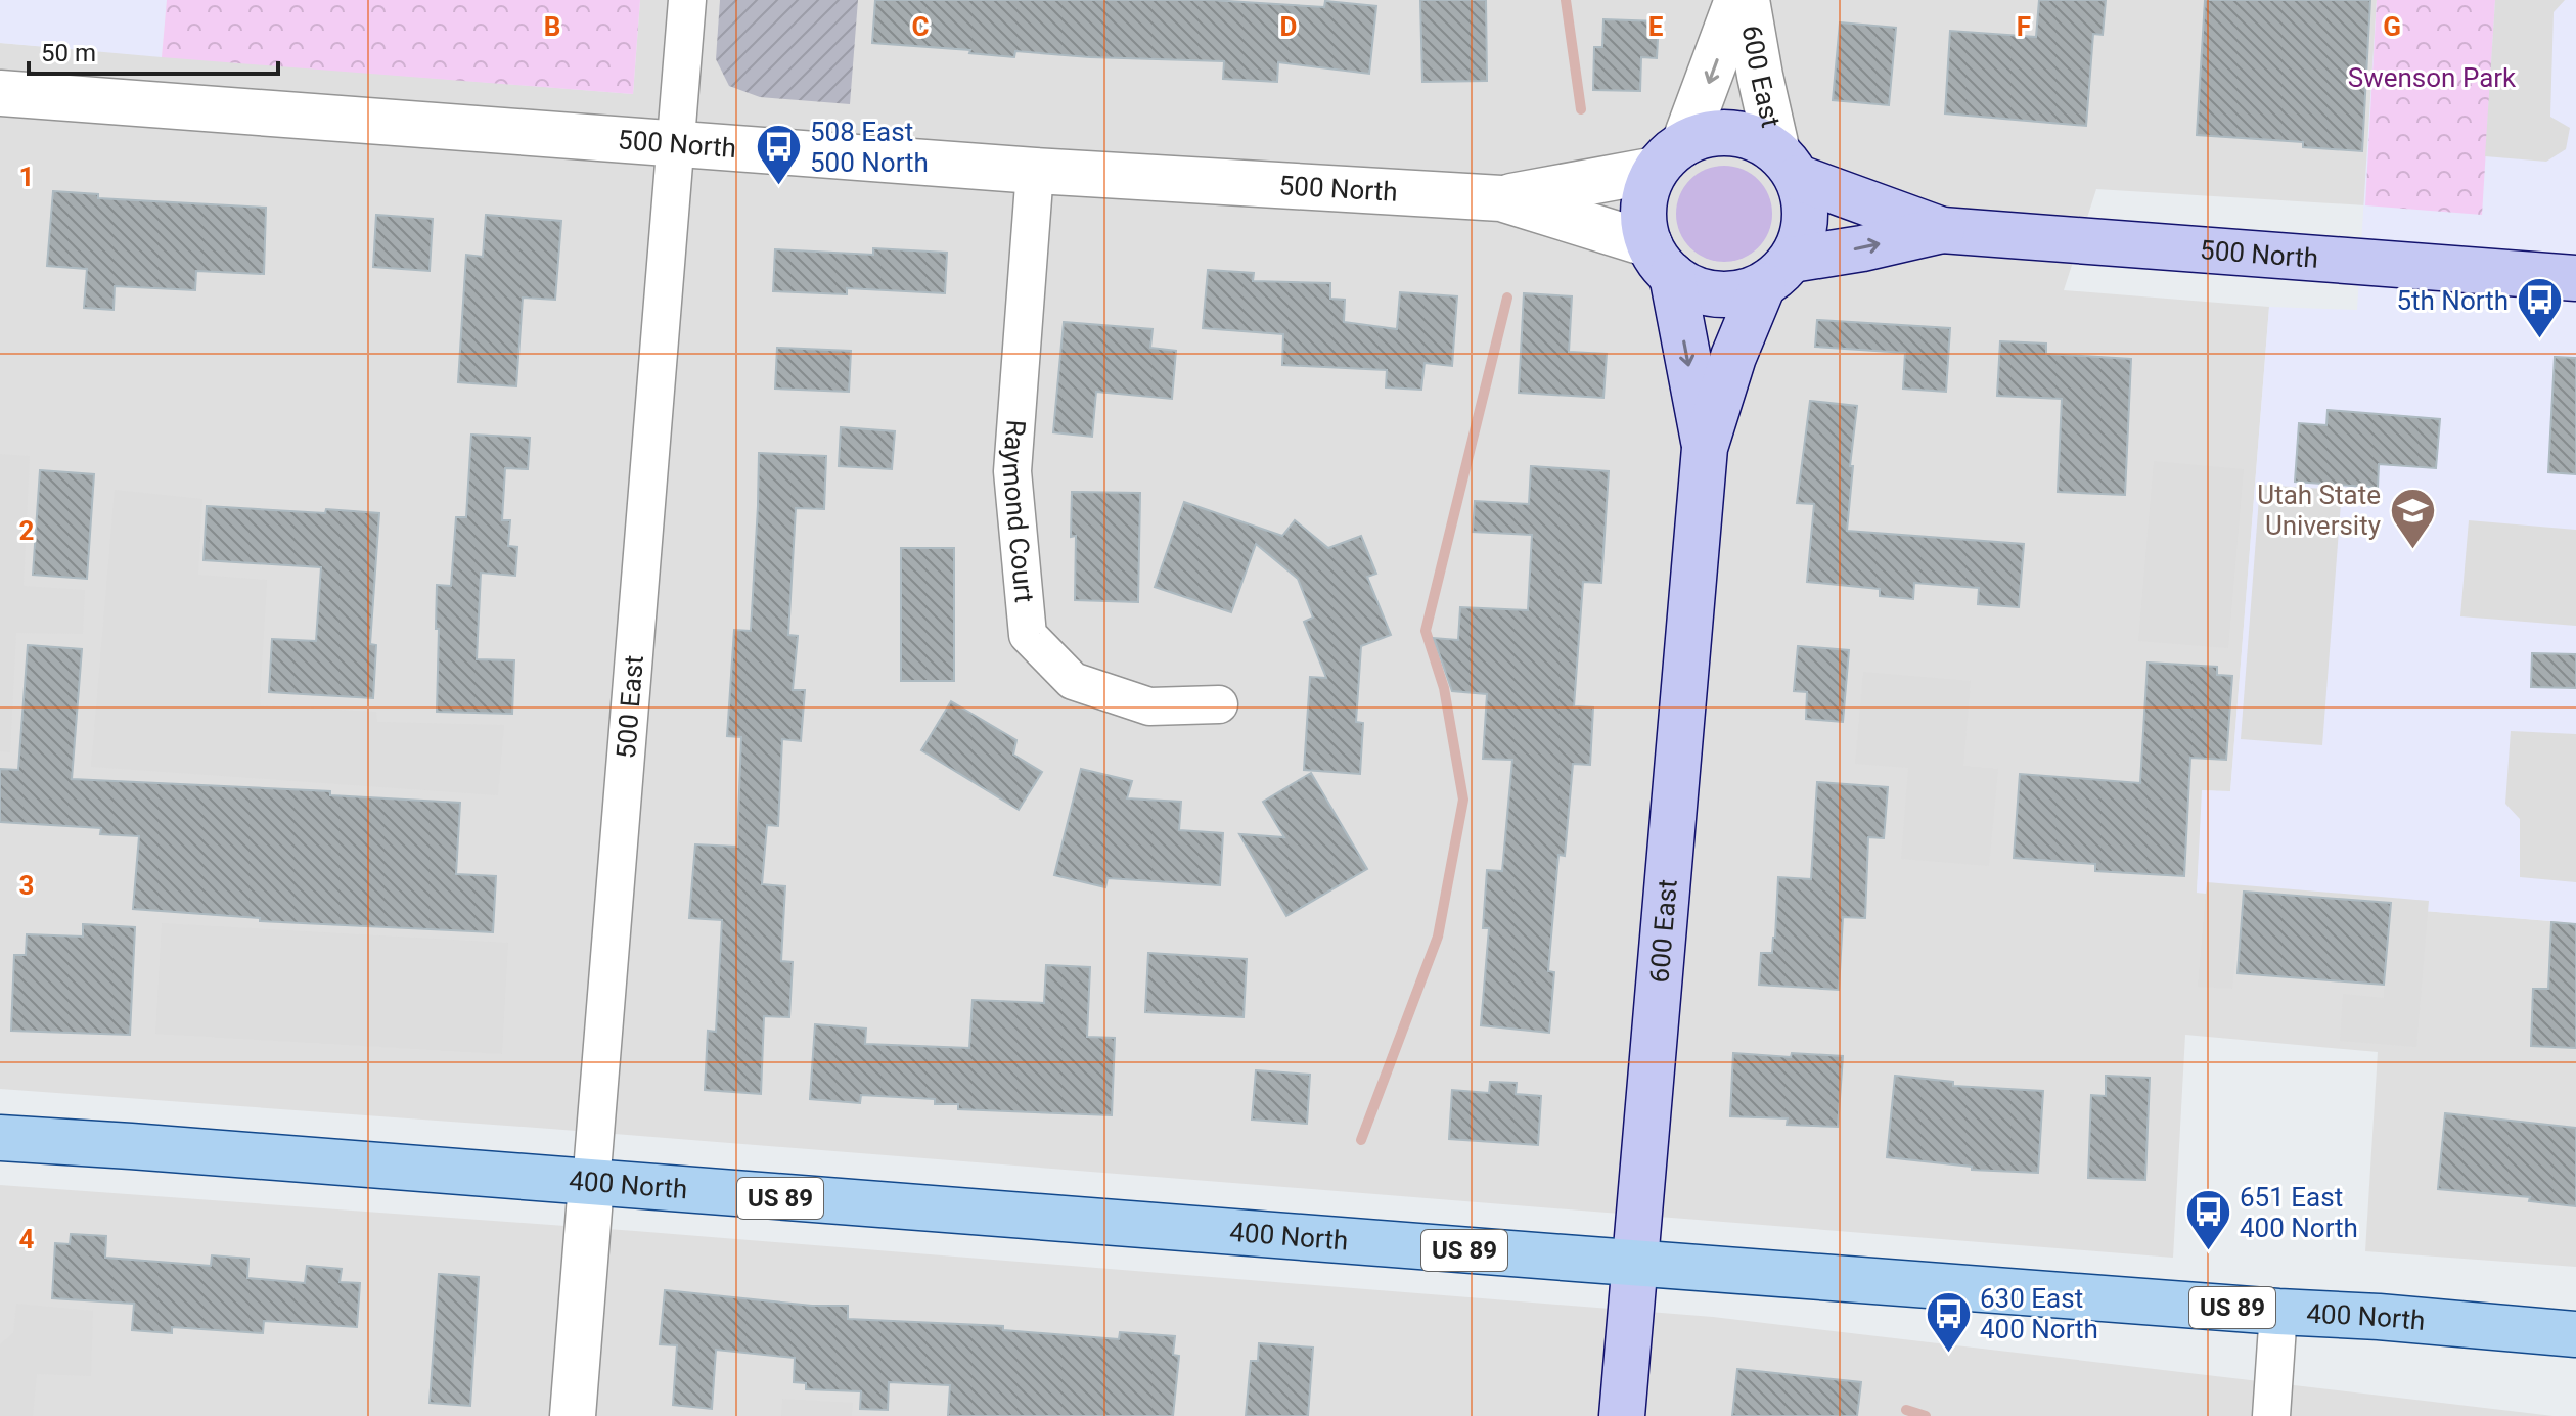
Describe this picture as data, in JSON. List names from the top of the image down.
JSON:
{
  "streets": {
    "main road": [
      "600 East",
      "500 North",
      "400 North",
      "US 89"
    ],
    "street": ["Raymond Court", "500 East"]
  },
  "crossings": [
    ["600 East", "500 North"],
    ["600 East", "400 North"],
    ["500 North", "Raymond Court"],
    ["500 North", "500 East"],
    ["500 East", "400 North"]
  ],
  "parks": ["Swenson Park"],
  "places": {
    "bus stop": [
      "508 East 500 North",
      "5th North",
      "651 East 400 North",
      "630 East 400 North"
    ],
    "school or university": ["Utah State University"]
  },
  "scale_bar": "50 m",
  "grid": {
    "columns": [
      "B",
      "C",
      "D",
      "E",
      "F",
      "G"
    ],
    "rows": [
      "1",
      "2",
      "3",
      "4"
    ]
  }
}
